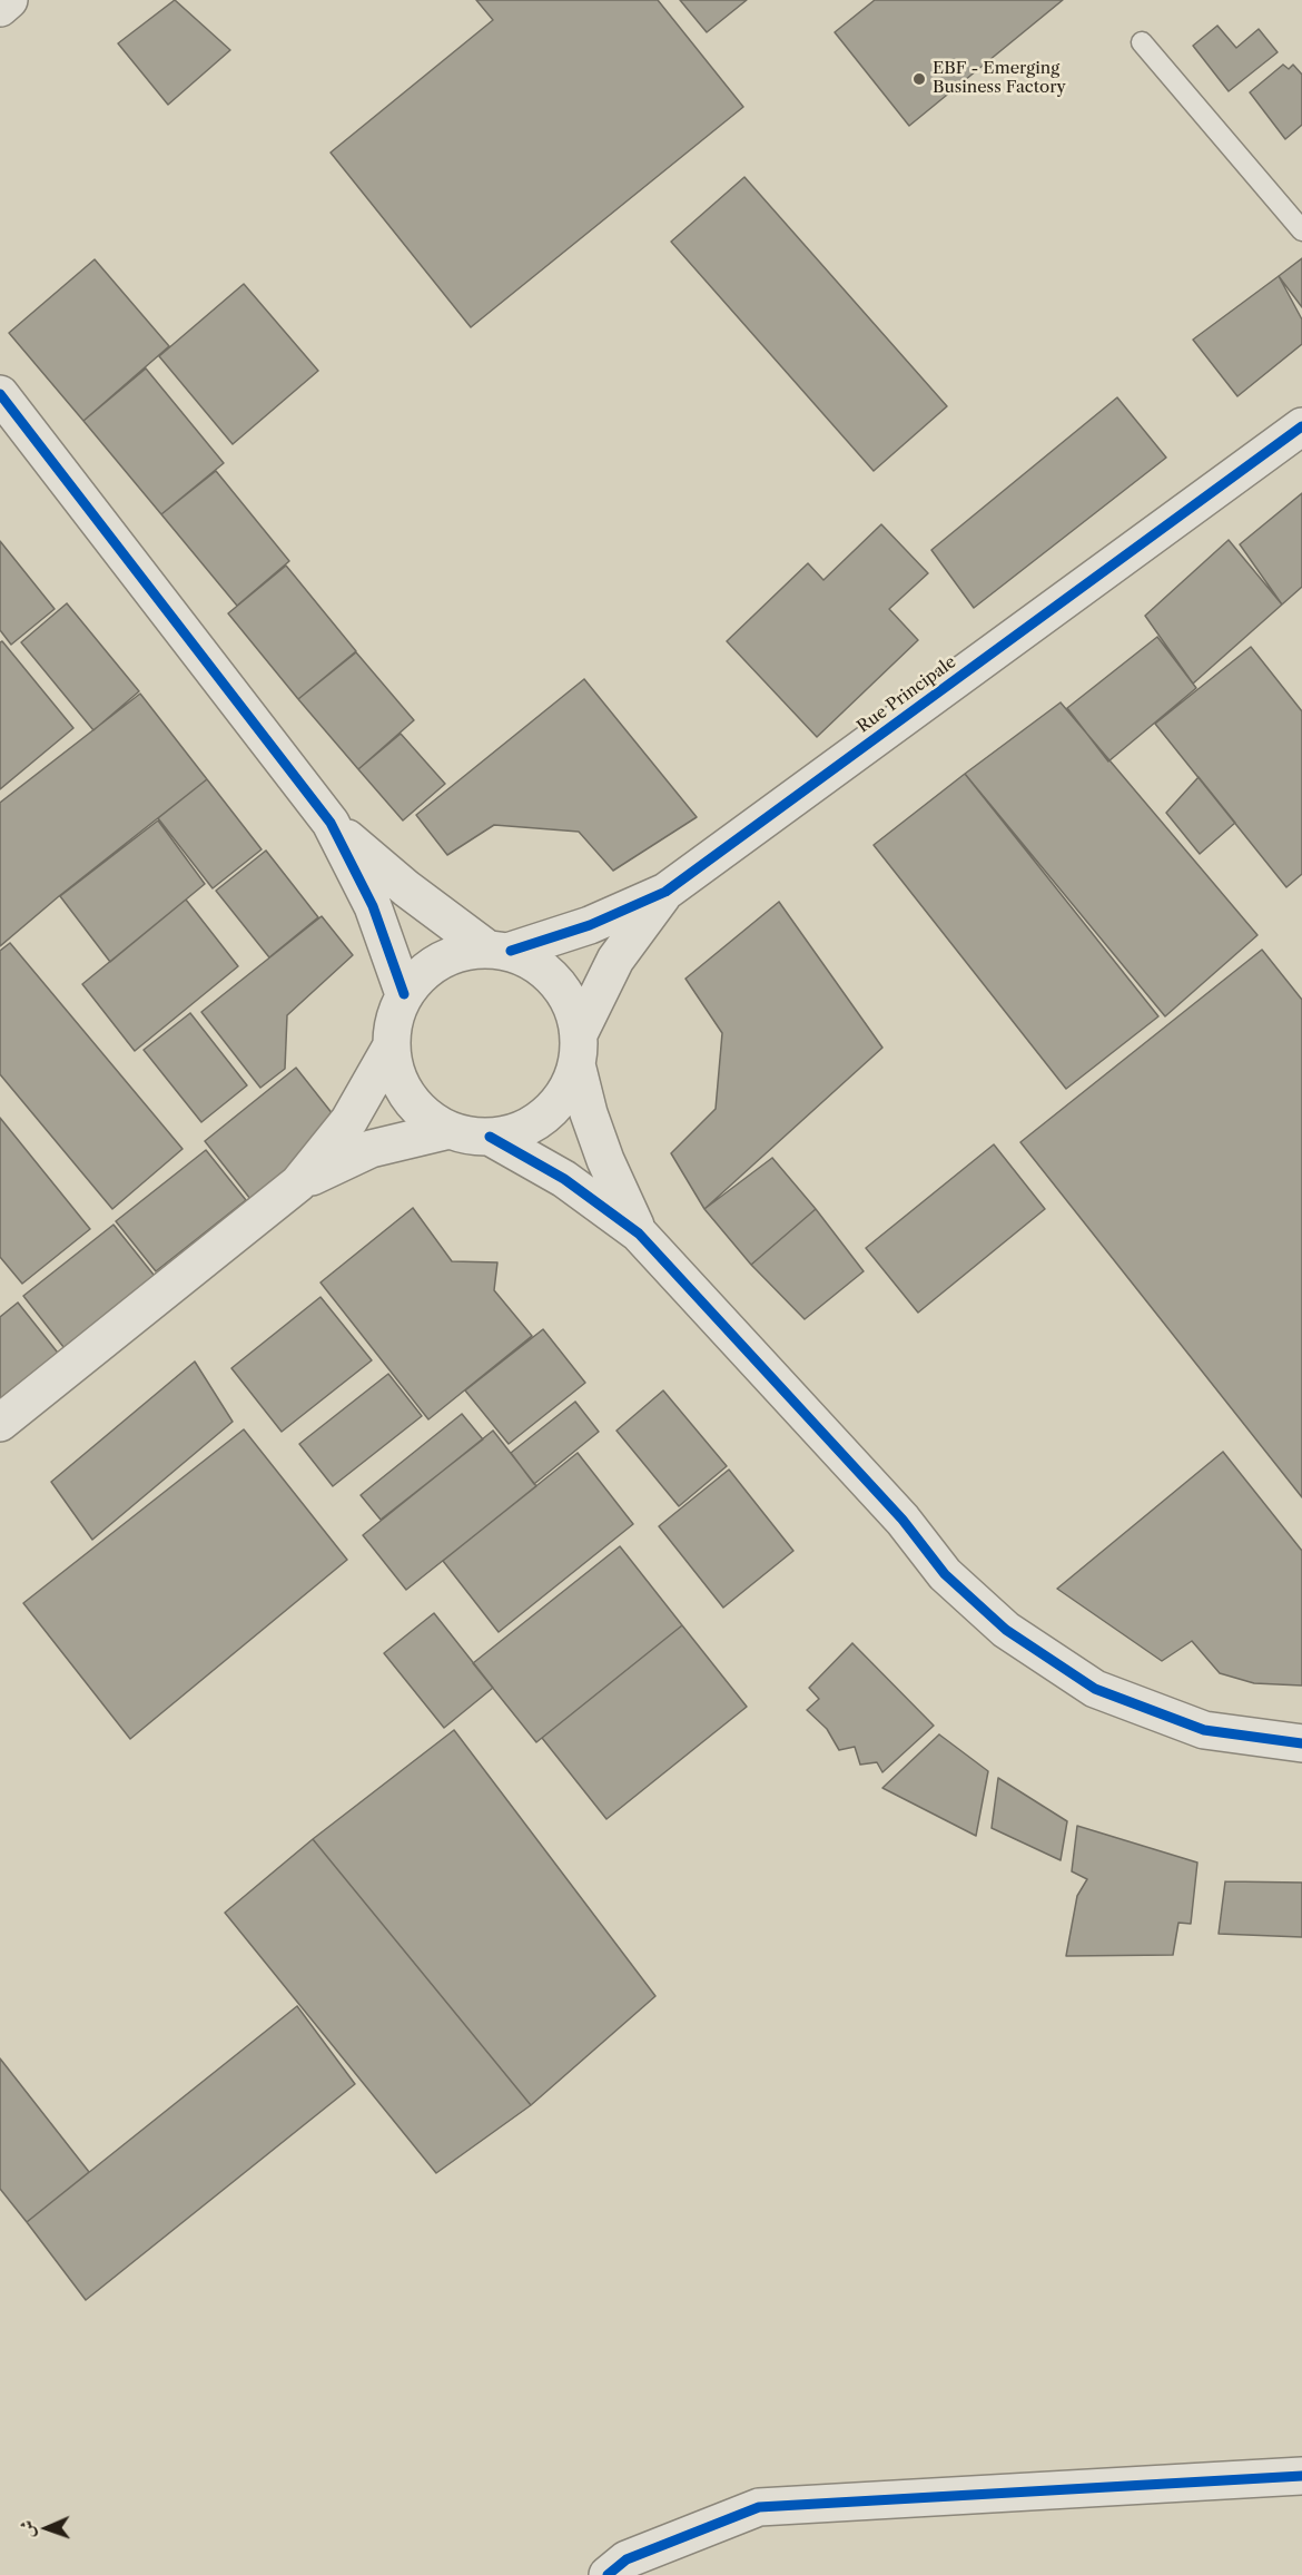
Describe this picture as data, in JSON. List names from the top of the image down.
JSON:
{
  "streets": {
    "street": ["Rue Principale"]
  },
  "places": ["EBF - Emerging Business Factory"],
  "north": "left"
}
